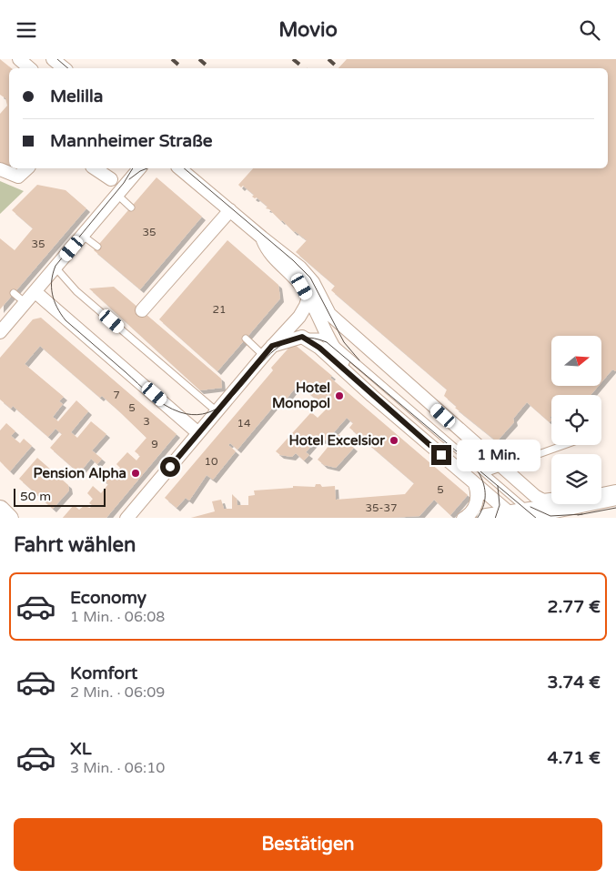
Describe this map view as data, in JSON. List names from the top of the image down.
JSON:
{
  "places": ["Hotel Monopol", "Hotel Excelsior", "Pension Alpha"],
  "house_numbers": [
    "35",
    "35",
    "21",
    "7",
    "5",
    "3",
    "14",
    "9",
    "10",
    "5",
    "35-37"
  ],
  "scale_bar": "50 m",
  "north": "right",
  "page": {
    "header": "Movio",
    "banner": ["Melilla", "Mannheimer Straße"],
    "bubble": "1 Min.",
    "scale": "50 m",
    "heading": "Fahrt wählen",
    "list": [
      {
        "name": "Economy",
        "note": "1 Min. · 06:08",
        "value": "2.77 €"
      },
      {
        "name": "Komfort",
        "note": "2 Min. · 06:09",
        "value": "3.74 €"
      },
      {
        "name": "XL",
        "note": "3 Min. · 06:10",
        "value": "4.71 €"
      }
    ],
    "buttons": "Bestätigen"
  }
}
